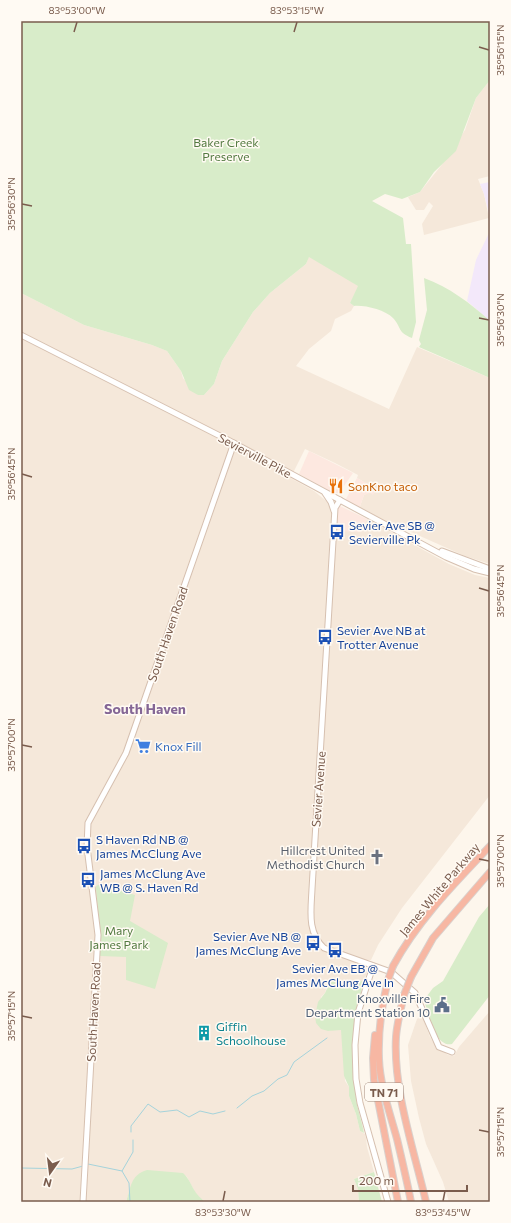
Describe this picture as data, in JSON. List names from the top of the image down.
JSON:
{
  "streets": {
    "highway": ["James White Parkway", "TN 71"],
    "street": ["Sevierville Pike", "South Haven Road", "Sevier Avenue"]
  },
  "crossings": [
    ["Sevierville Pike", "South Haven Road"],
    ["Sevierville Pike", "Sevier Avenue"]
  ],
  "districts": ["South Haven"],
  "parks": ["Baker Creek Preserve", "Mary James Park"],
  "places": {
    "restaurant": ["SonKno taco"],
    "bus stop": [
      "Sevier Ave SB @ Sevierville Pk",
      "Sevier Ave NB at Trotter Avenue",
      "S Haven Rd NB @ James McClung Ave",
      "James McClung Ave WB @ S. Haven Rd",
      "Sevier Ave NB @ James McClung Ave",
      "Sevier Ave EB @ James McClung Ave In"
    ],
    "supermarket": ["Knox Fill"],
    "church": ["Hillcrest United Methodist Church"],
    "public building": ["Knoxville Fire Department Station 10"],
    "building": ["Giffin Schoolhouse"]
  },
  "scale_bar": "200 m",
  "north": "bottom",
  "coordinates": [
    "83°53'00\"W",
    "83°53'15\"W",
    "35°56'15\"N",
    "35°56'30\"N",
    "35°56'45\"N",
    "35°57'00\"N",
    "35°57'15\"N",
    "83°53'30\"W",
    "83°53'45\"W"
  ]
}
